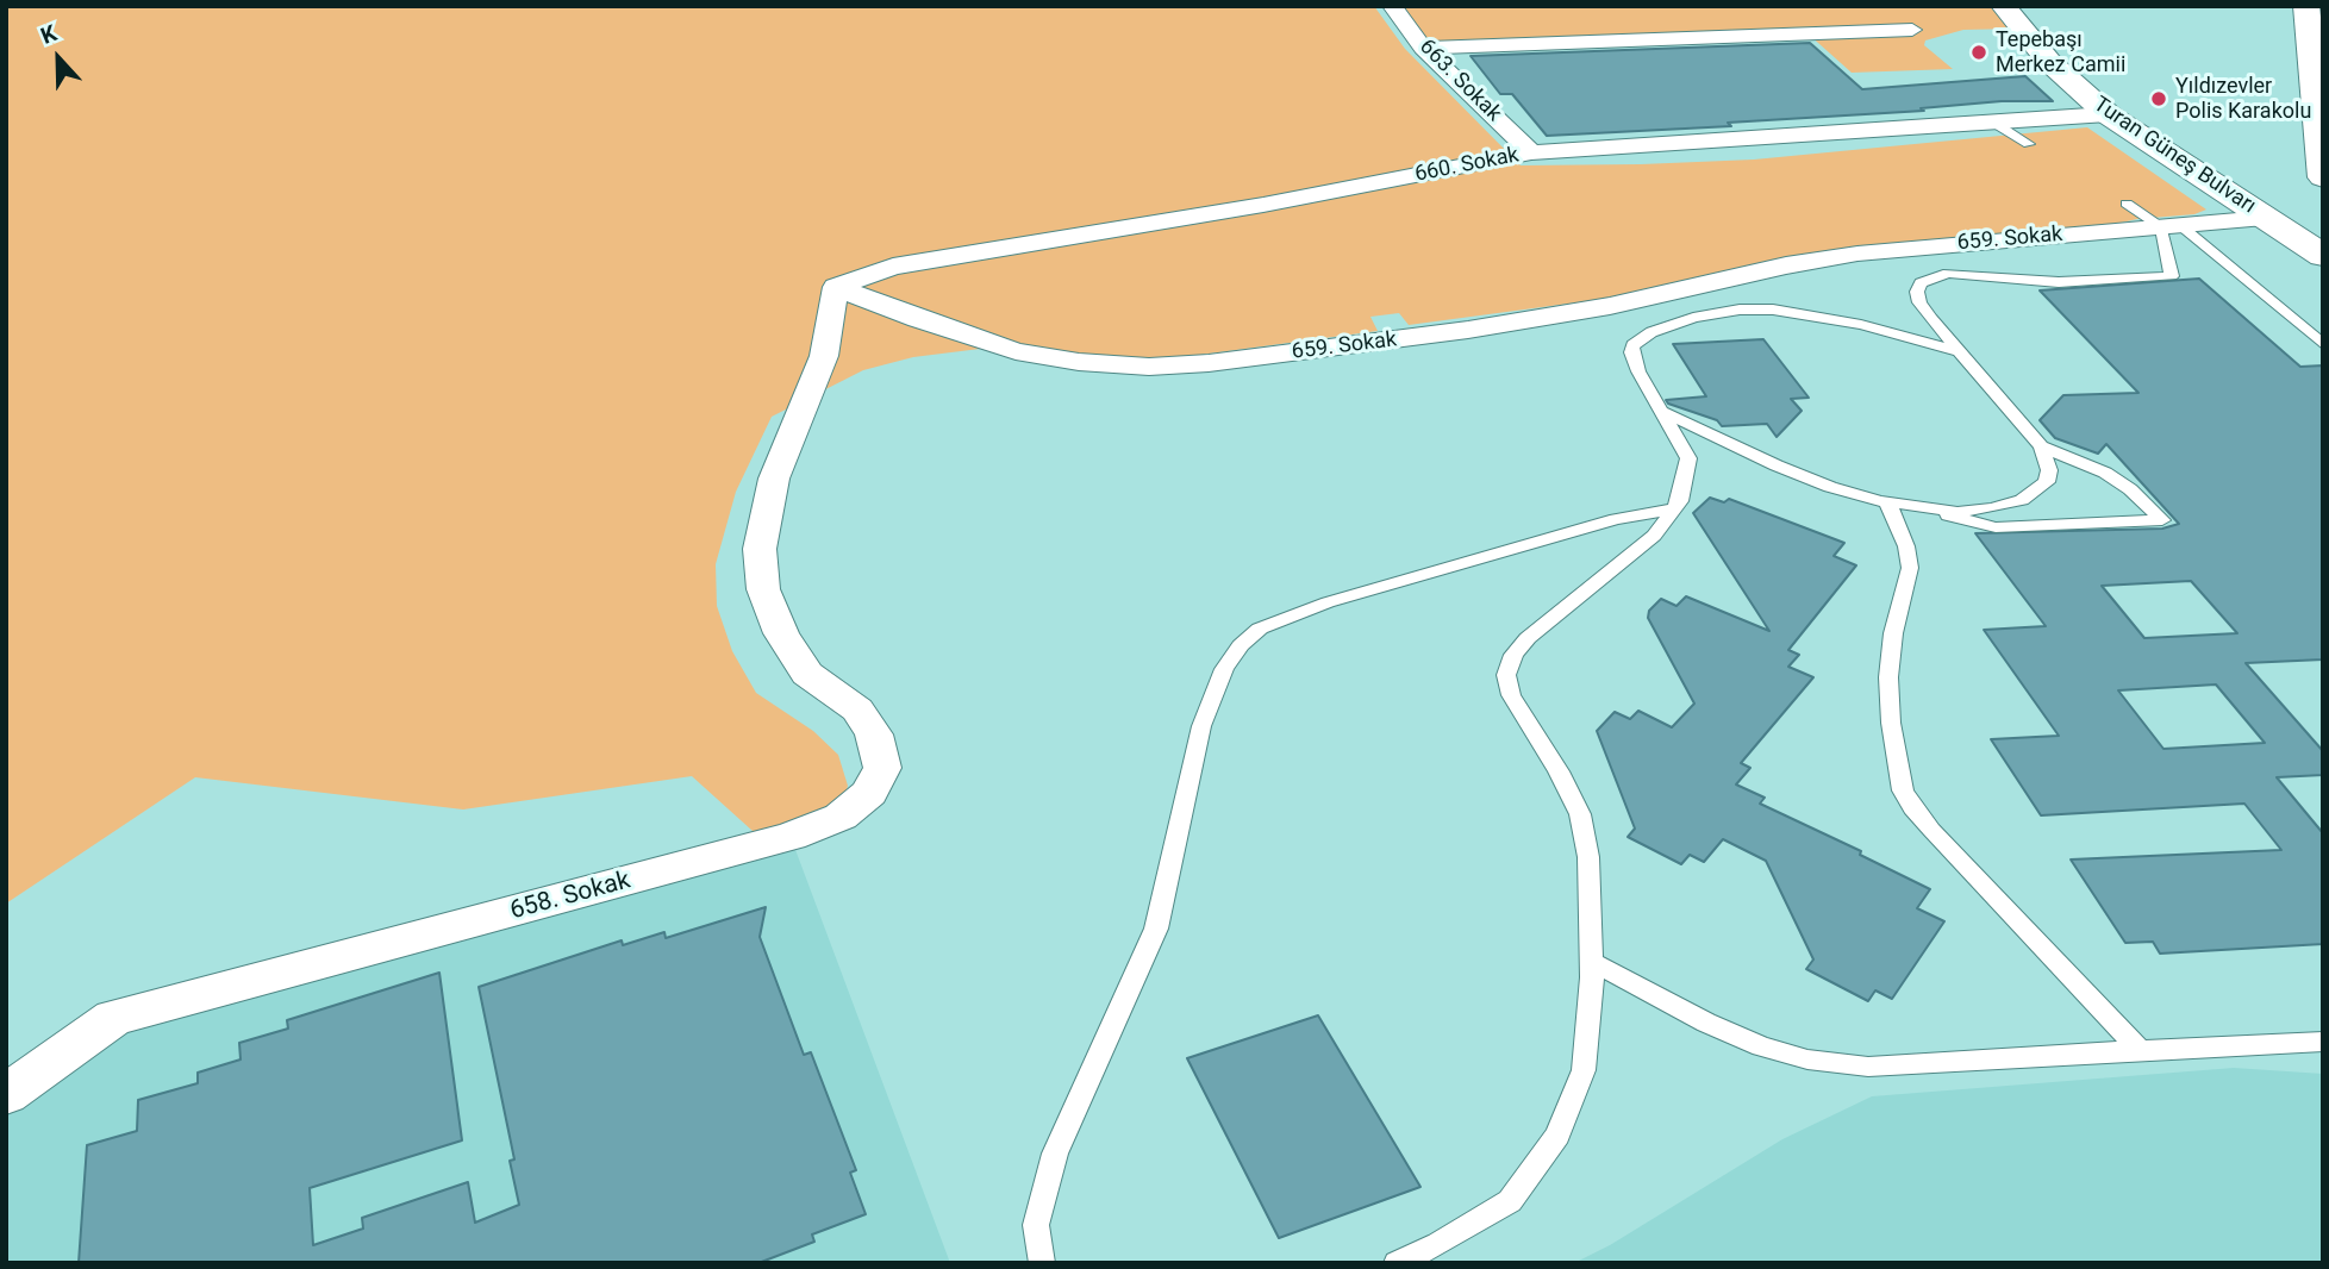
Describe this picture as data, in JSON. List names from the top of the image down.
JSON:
{
  "streets": {
    "main road": ["Turan Güneş Bulvarı"],
    "street": [
      "663. Sokak",
      "660. Sokak",
      "659. Sokak",
      "658. Sokak"
    ]
  },
  "crossings": [
    ["663. Sokak", "660. Sokak"],
    ["Turan Güneş Bulvarı", "660. Sokak"],
    ["Turan Güneş Bulvarı", "659. Sokak"],
    ["660. Sokak", "659. Sokak"],
    ["660. Sokak", "658. Sokak"],
    ["659. Sokak", "658. Sokak"]
  ],
  "places": ["Tepebaşı Merkez Camii", "Yıldızevler Polis Karakolu"],
  "north": "top"
}
